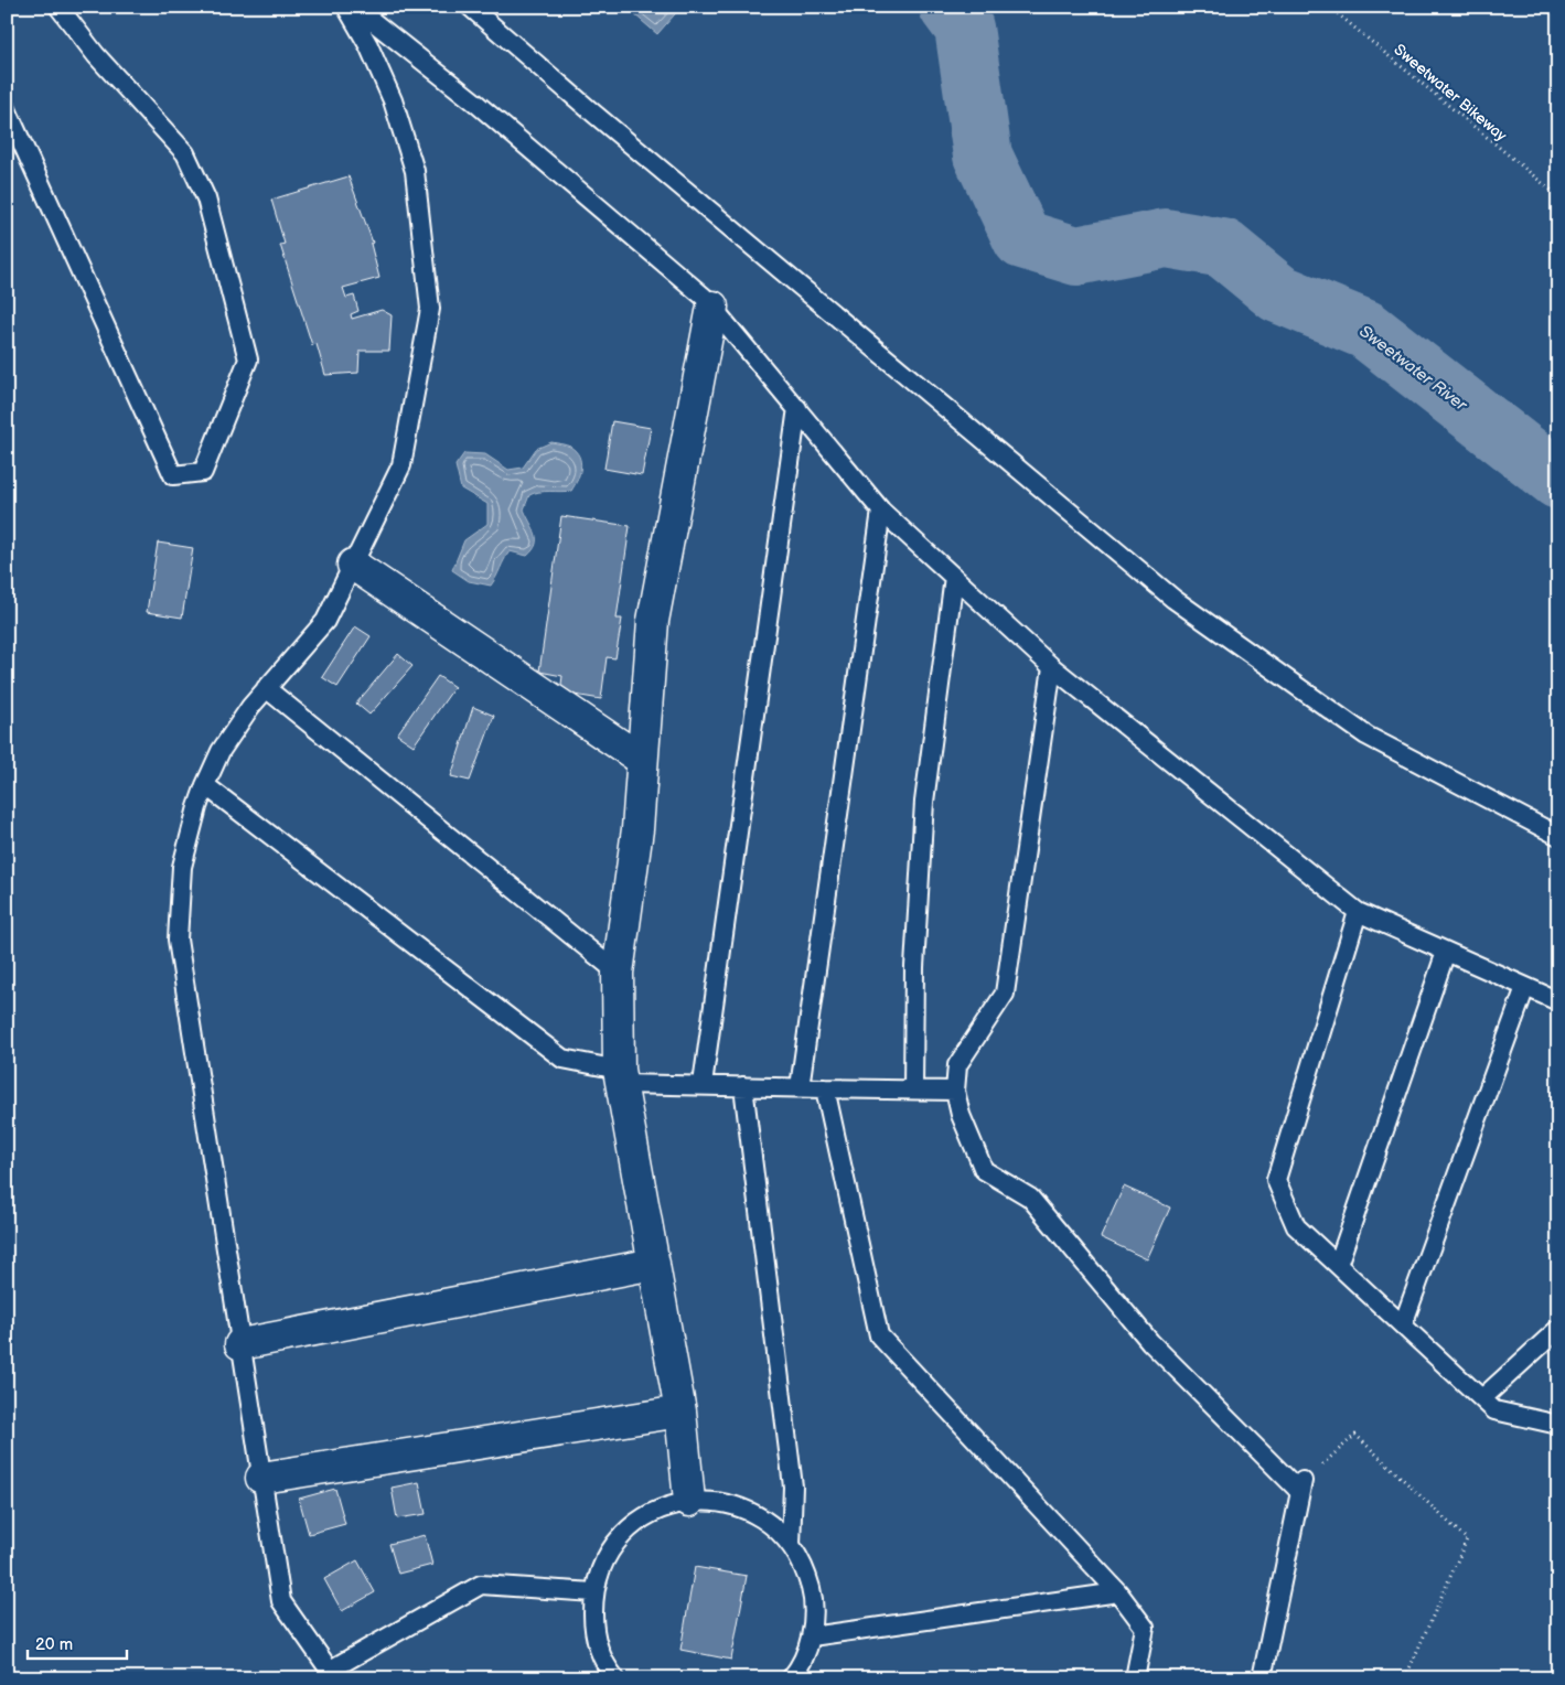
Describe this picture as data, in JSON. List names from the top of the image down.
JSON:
{
  "streets": {
    "path": ["Sweetwater Bikeway"]
  },
  "water": ["Sweetwater River"],
  "scale_bar": "20 m"
}
